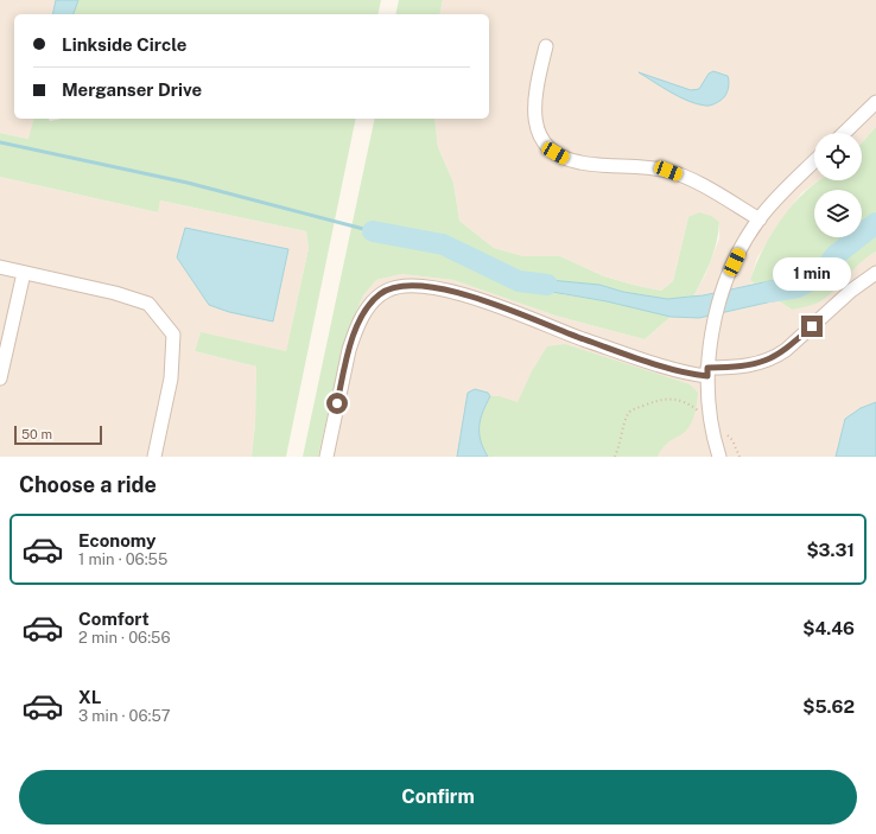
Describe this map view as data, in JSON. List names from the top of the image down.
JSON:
{
  "scale_bar": "50 m",
  "page": {
    "banner": ["Linkside Circle", "Merganser Drive"],
    "bubble": "1 min",
    "scale": "50 m",
    "heading": "Choose a ride",
    "list": [
      {
        "name": "Economy",
        "note": "1 min · 06:55",
        "value": "$3.31"
      },
      {
        "name": "Comfort",
        "note": "2 min · 06:56",
        "value": "$4.46"
      },
      {
        "name": "XL",
        "note": "3 min · 06:57",
        "value": "$5.62"
      }
    ],
    "buttons": "Confirm"
  }
}
